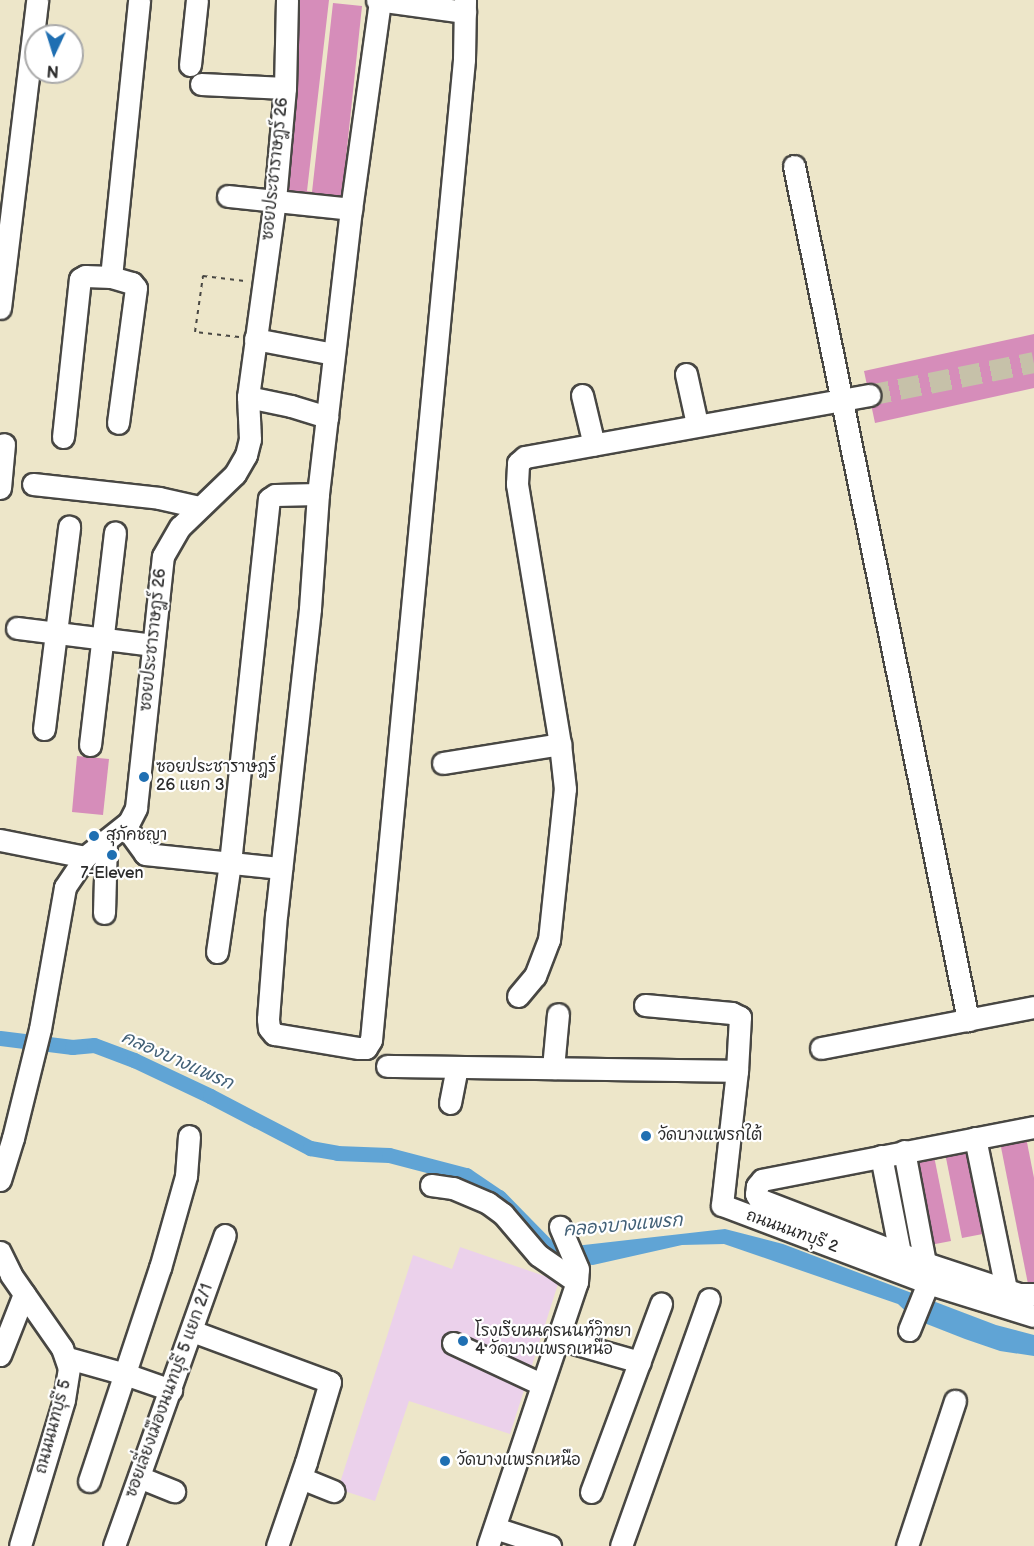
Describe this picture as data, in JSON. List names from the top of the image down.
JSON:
{
  "streets": {
    "street": [
      "ซอยประชาราษฎร์ 26",
      "ถนนนนทบุรี 2",
      "ซอยเลี่ยงเมืองนนทบุรี 5 แยก 2/1",
      "ถนนนนทบุรี 5"
    ]
  },
  "water": ["คลองบางแพรก"],
  "places": [
    "ซอยประชาราษฎร์ 26 แยก 3",
    "สุภัคชญา",
    "7-Eleven",
    "วัดบางแพรกใต้",
    "โรงเรียนนครนนท์วิทยา 4 วัดบางแพรกเหนือ",
    "วัดบางแพรกเหนือ"
  ],
  "north": "bottom"
}
